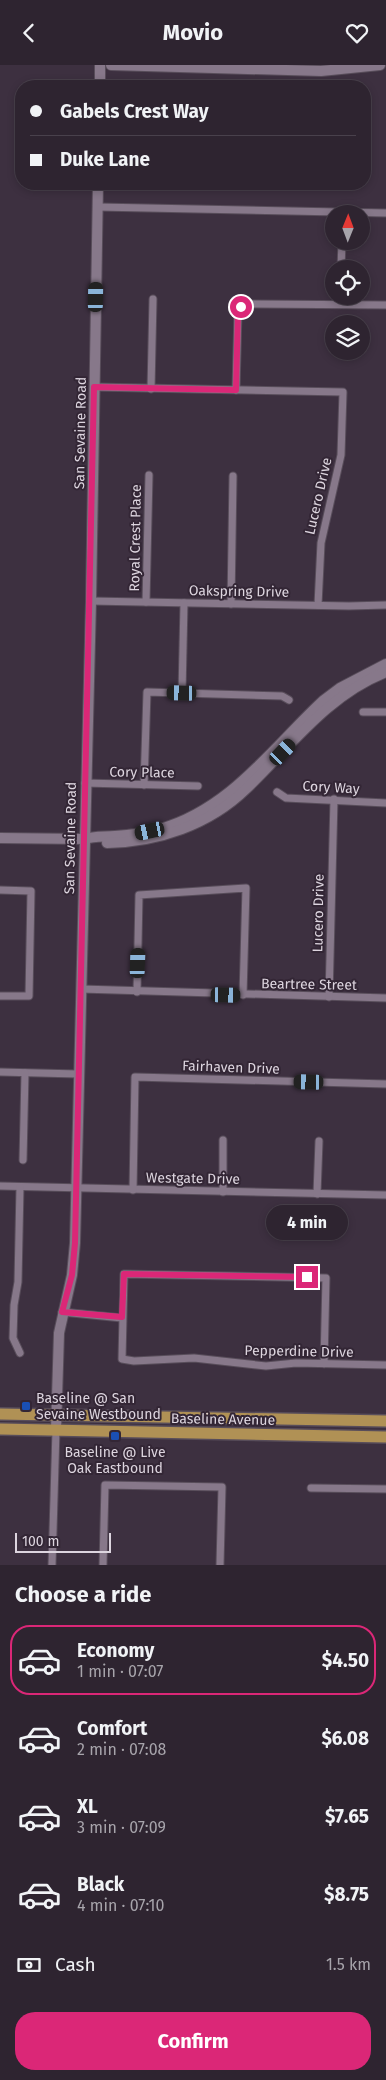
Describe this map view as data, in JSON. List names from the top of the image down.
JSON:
{
  "streets": {
    "main road": ["Baseline Avenue"],
    "street": [
      "San Sevaine Road",
      "Lucero Drive",
      "Royal Crest Place",
      "Oakspring Drive",
      "Cory Place",
      "Cory Way",
      "Beartree Street",
      "Fairhaven Drive",
      "Westgate Drive",
      "Pepperdine Drive"
    ]
  },
  "crossings": [
    ["San Sevaine Road", "Oakspring Drive"],
    ["San Sevaine Road", "Cory Place"],
    ["San Sevaine Road", "Beartree Street"],
    ["San Sevaine Road", "Westgate Drive"],
    ["San Sevaine Road", "Baseline Avenue"],
    ["Lucero Drive", "Oakspring Drive"],
    ["Lucero Drive", "Cory Way"],
    ["Lucero Drive", "Beartree Street"],
    ["Royal Crest Place", "Oakspring Drive"],
    ["Fairhaven Drive", "Westgate Drive"]
  ],
  "places": {
    "transit": ["Baseline @ San Sevaine Westbound", "Baseline @ Live Oak Eastbound"]
  },
  "scale_bar": "100 m",
  "north": "top",
  "page": {
    "header": "Movio",
    "banner": ["Gabels Crest Way", "Duke Lane"],
    "bubble": "4 min",
    "scale": "100 m",
    "heading": "Choose a ride",
    "list": [
      {
        "name": "Economy",
        "note": "1 min · 07:07",
        "value": "$4.50"
      },
      {
        "name": "Comfort",
        "note": "2 min · 07:08",
        "value": "$6.08"
      },
      {
        "name": "XL",
        "note": "3 min · 07:09",
        "value": "$7.65"
      },
      {
        "name": "Black",
        "note": "4 min · 07:10",
        "value": "$8.75"
      }
    ],
    "pay": ["Cash", "1.5 km"],
    "buttons": "Confirm"
  }
}
